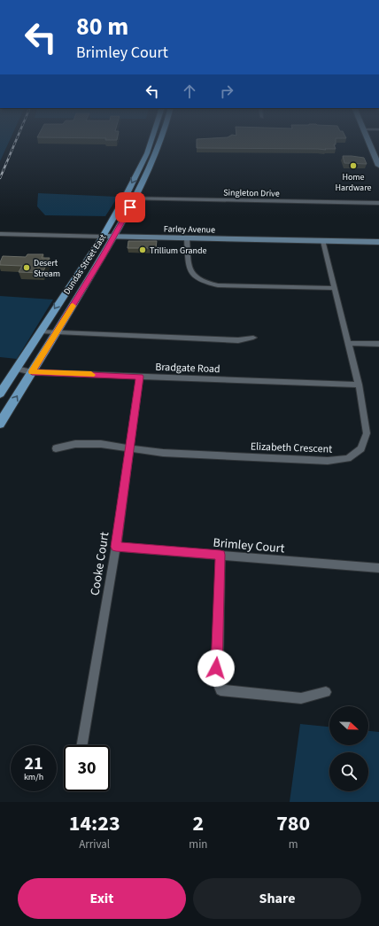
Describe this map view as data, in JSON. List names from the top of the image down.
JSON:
{
  "streets": {
    "main road": ["Dundas Street East"],
    "street": [
      "Singleton Drive",
      "Farley Avenue",
      "Bradgate Road",
      "Elizabeth Crescent",
      "Brimley Court",
      "Cooke Court"
    ]
  },
  "crossings": [
    ["Singleton Drive", "Dundas Street East"],
    ["Farley Avenue", "Dundas Street East"],
    ["Farley Avenue", "Elizabeth Crescent"],
    ["Dundas Street East", "Bradgate Road"],
    ["Bradgate Road", "Elizabeth Crescent"],
    ["Bradgate Road", "Cooke Court"],
    ["Elizabeth Crescent", "Cooke Court"],
    ["Brimley Court", "Cooke Court"]
  ],
  "places": ["Home Hardware", "Trillium Grande", "Desert Stream"],
  "north": "right",
  "page": {
    "turn": ["80 m", "Brimley Court"],
    "speed": "21 km/h",
    "limit": "30",
    "eta": [
      "14:23",
      "Arrival",
      "2",
      "min",
      "780",
      "m"
    ],
    "buttons": ["Exit", "Share"]
  }
}
